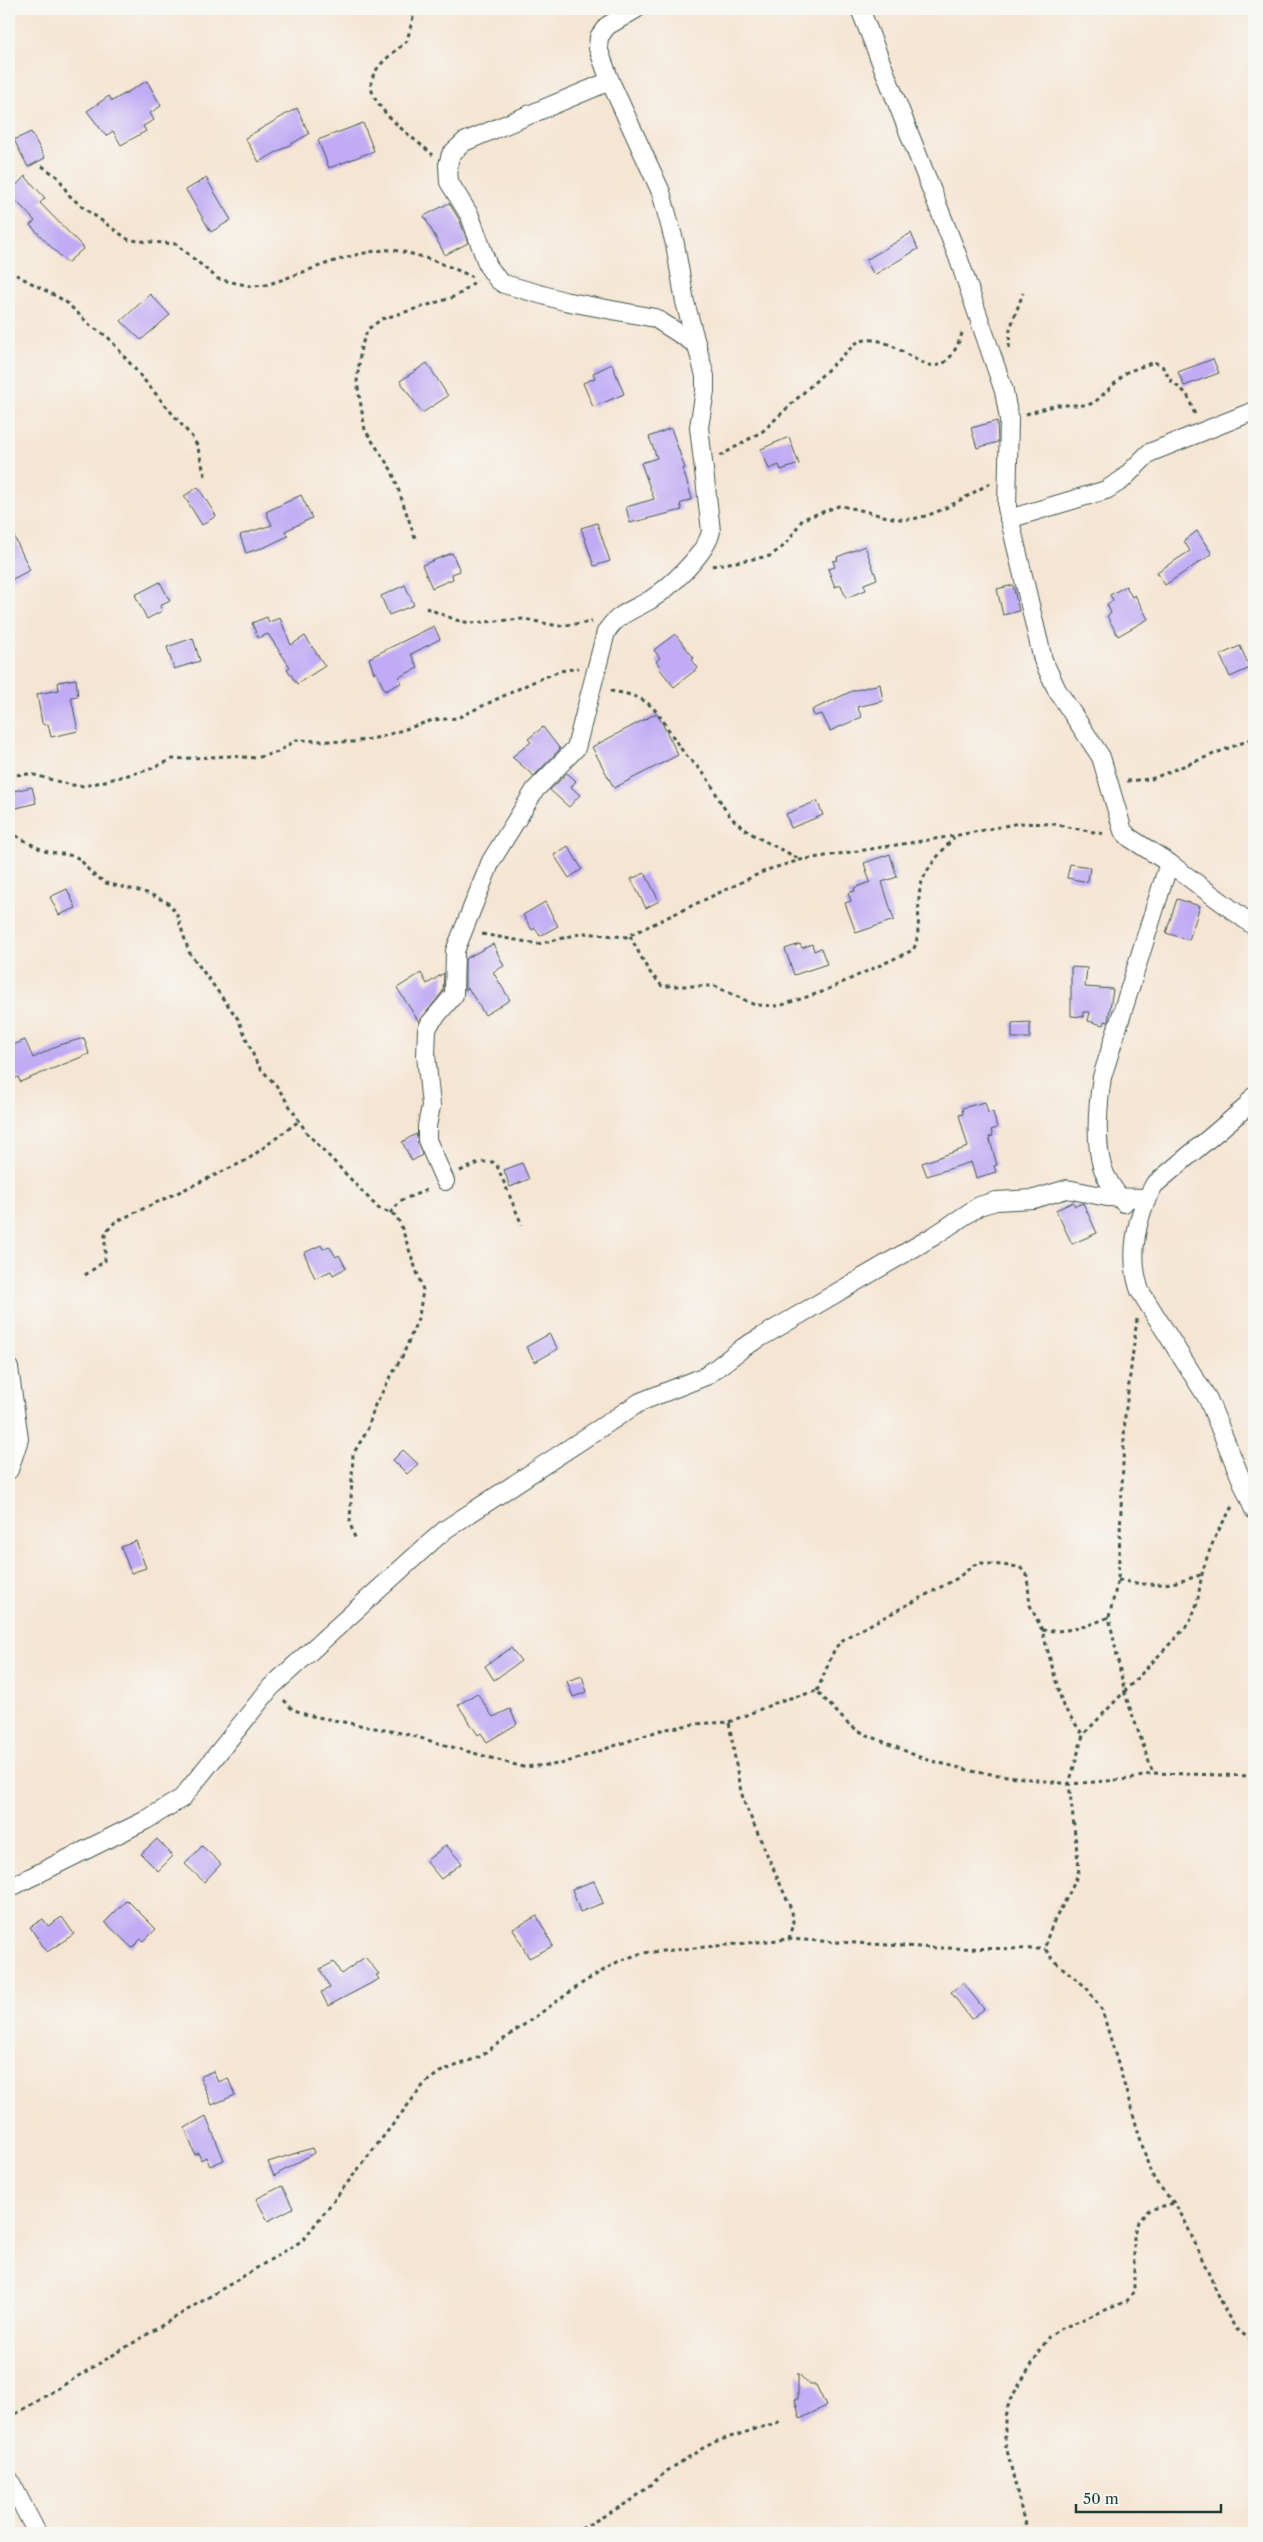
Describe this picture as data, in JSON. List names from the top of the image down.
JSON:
{
  "scale_bar": "50 m"
}
